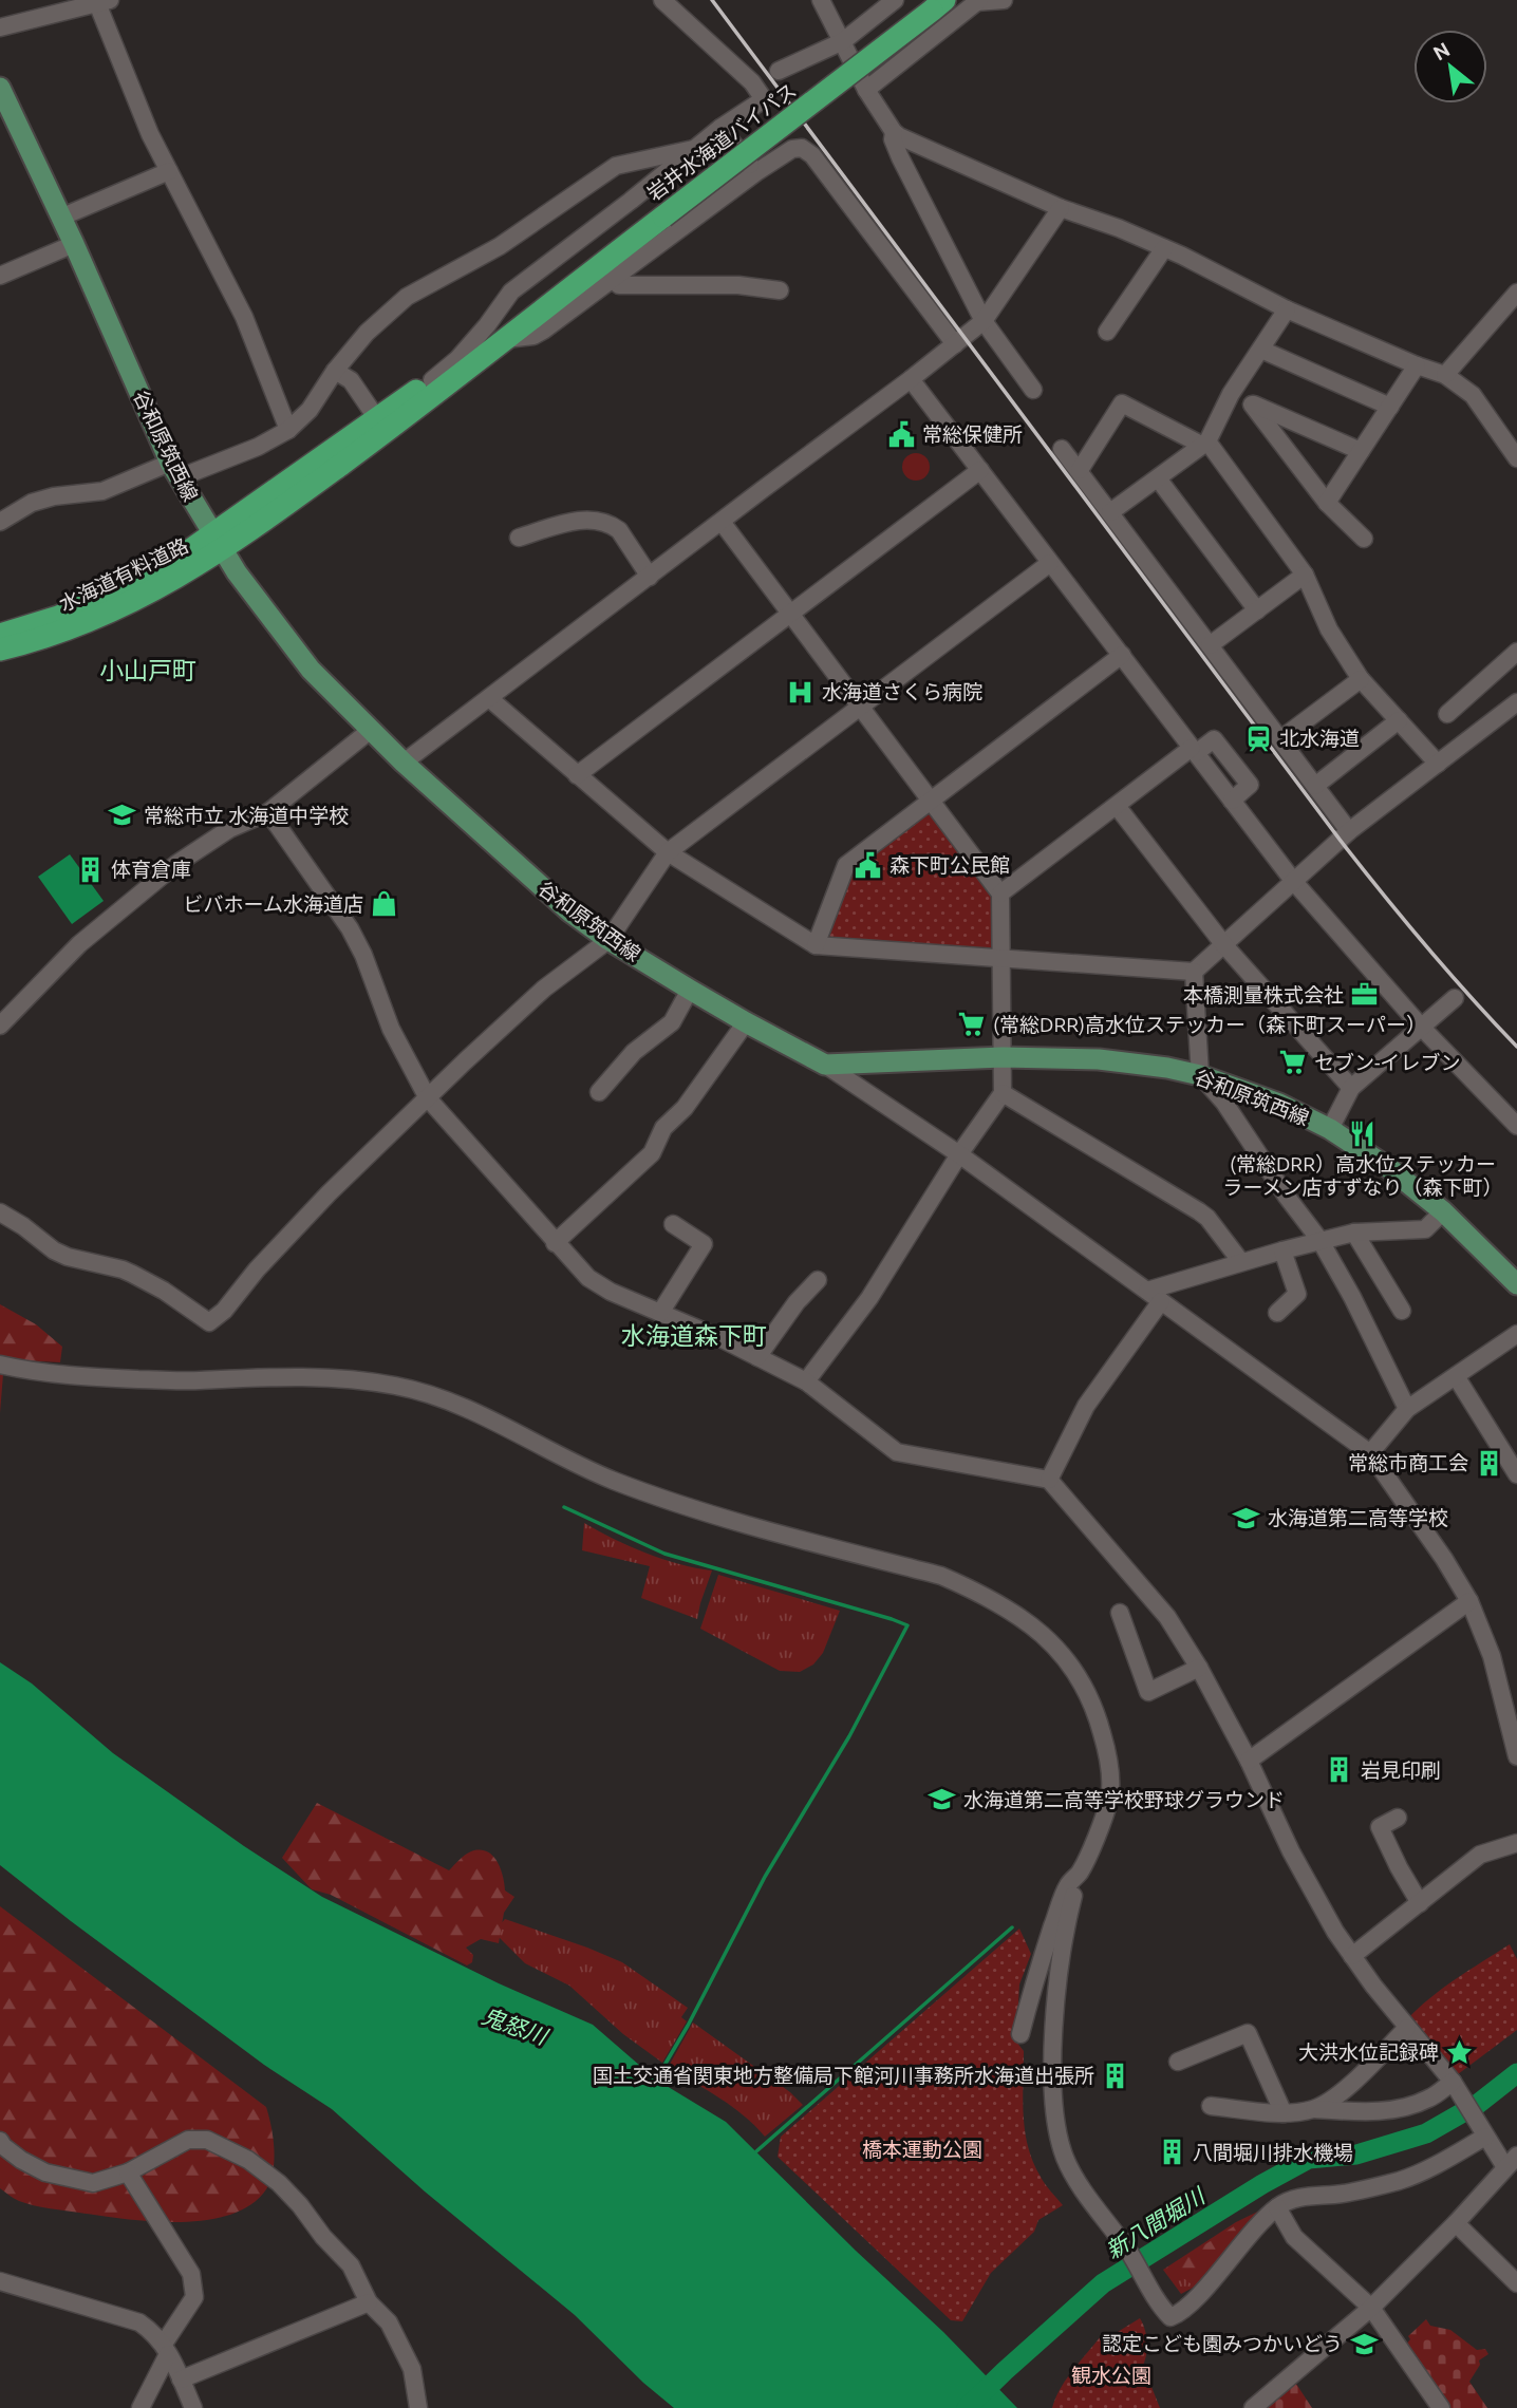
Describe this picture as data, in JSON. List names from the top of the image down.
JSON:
{
  "streets": {
    "highway": ["岩井水海道バイパス", "水海道有料道路"],
    "main road": ["谷和原筑西線"]
  },
  "crossings": [
    ["岩井水海道バイパス", "谷和原筑西線"],
    ["岩井水海道バイパス", "水海道有料道路"],
    ["谷和原筑西線", "水海道有料道路"]
  ],
  "districts": ["小山戸町", "水海道森下町"],
  "water": ["鬼怒川", "新八間堀川"],
  "parks": ["橋本運動公園", "観水公園"],
  "places": {
    "public building": ["常総保健所", "森下町公民館"],
    "hospital": ["水海道さくら病院"],
    "station": ["北水海道"],
    "school or university": [
      "常総市立 水海道中学校",
      "水海道第二高等学校",
      "水海道第二高等学校野球グラウンド",
      "認定こども園みつかいどう"
    ],
    "building": [
      "体育倉庫",
      "常総市商工会",
      "岩見印刷",
      "国土交通省関東地方整備局下館河川事務所水海道出張所",
      "八間堀川排水機場"
    ],
    "shop": ["ビバホーム水海道店"],
    "office": ["本橋測量株式会社"],
    "supermarket": ["(常総DRR)高水位ステッカー（森下町スーパー）", "セブン-イレブン"],
    "restaurant": ["(常総DRR）高水位ステッカー ラーメン店すずなり（森下町）"],
    "place": ["大洪水位記録碑"]
  },
  "north": "top left"
}
